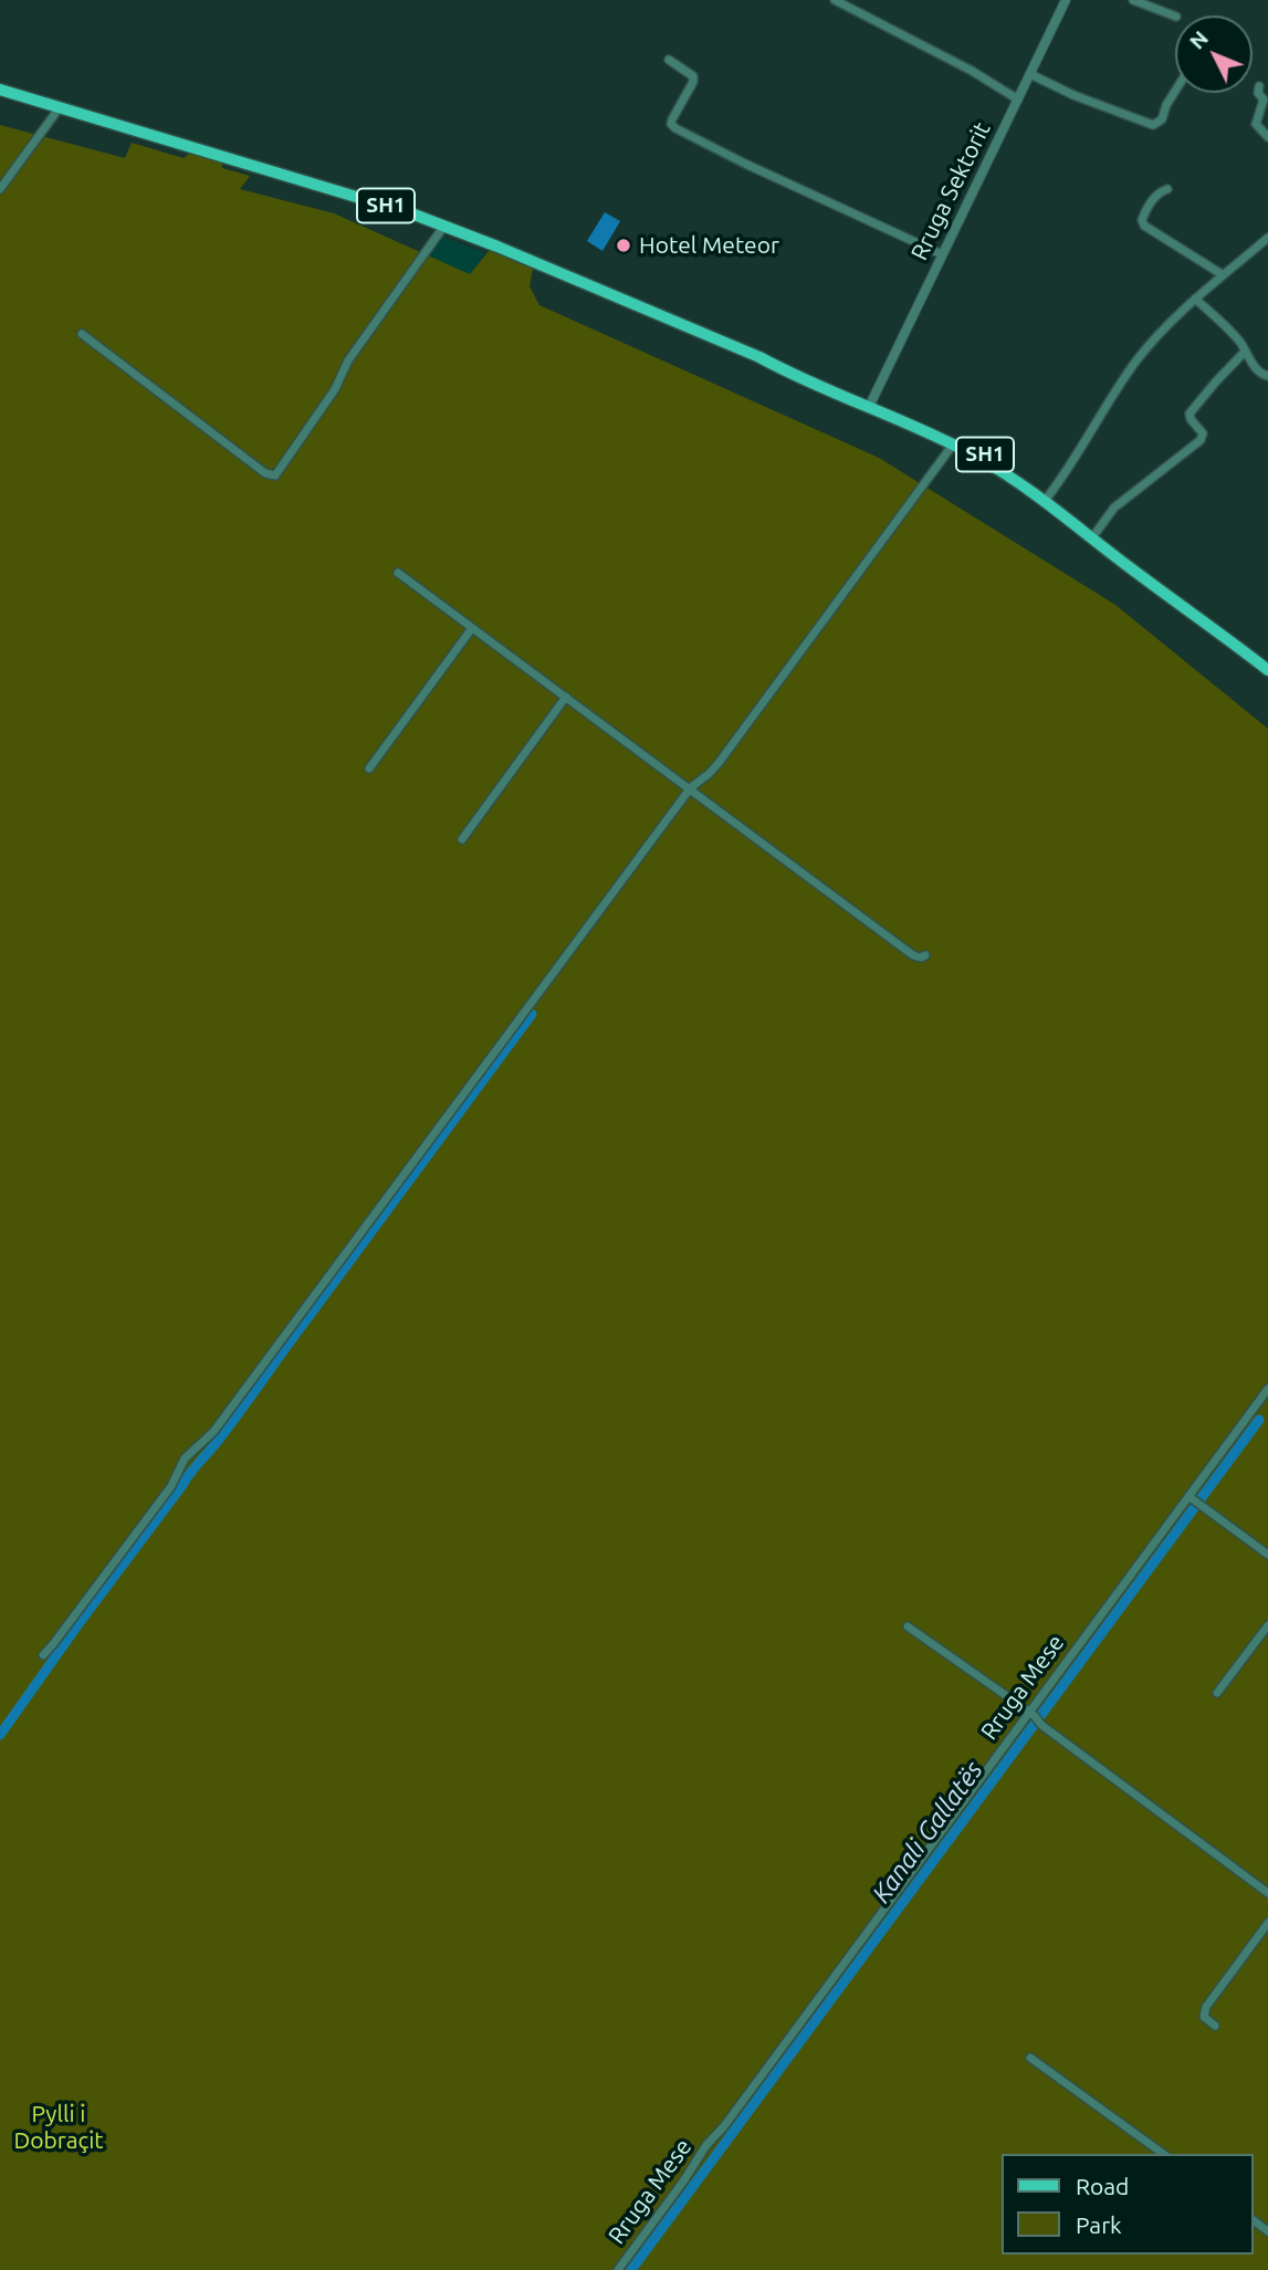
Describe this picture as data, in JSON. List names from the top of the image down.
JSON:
{
  "streets": {
    "main road": ["SH1"],
    "street": ["Rruga Sektorit", "Rruga Mese"]
  },
  "crossings": [
    ["Rruga Sektorit", "SH1"]
  ],
  "water": ["Kanali Gallatës"],
  "parks": ["Pylli i Dobraçit"],
  "places": ["Hotel Meteor"],
  "legend": ["Road", "Park"],
  "north": "top left"
}
